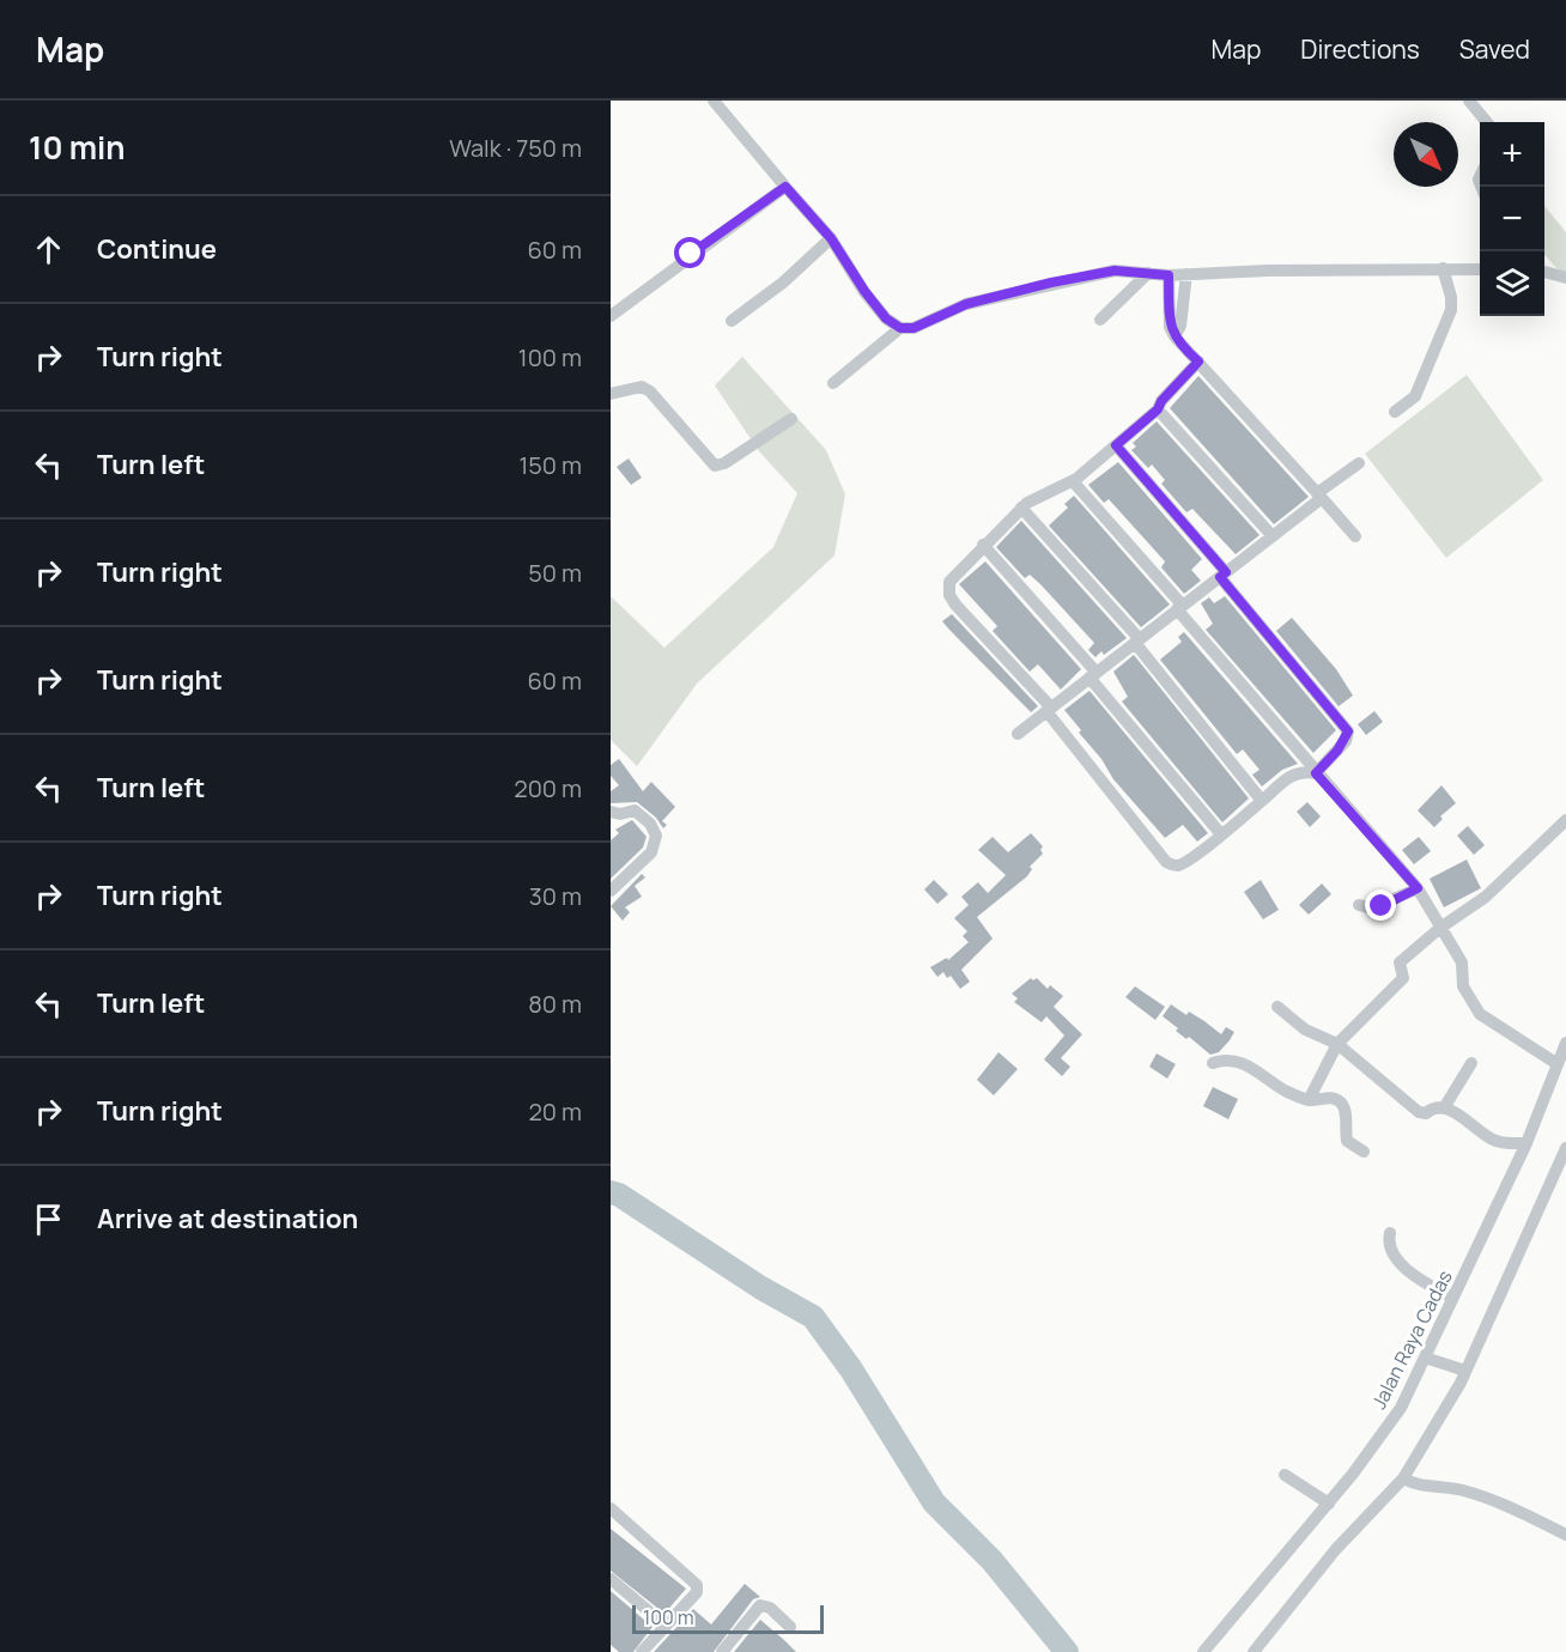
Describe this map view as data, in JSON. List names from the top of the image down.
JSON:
{
  "streets": {
    "street": ["Jalan Raya Cadas"]
  },
  "scale_bar": "100 m",
  "north": "bottom right",
  "page": {
    "header": "Map",
    "nav": ["Map", "Directions", "Saved"],
    "heading": ["10 min", "Walk · 750 m"],
    "map_buttons": ["+", "−"],
    "list": [
      ["Continue", "60 m"],
      ["Turn right", "100 m"],
      ["Turn left", "150 m"],
      ["Turn right", "50 m"],
      ["Turn right", "60 m"],
      ["Turn left", "200 m"],
      ["Turn right", "30 m"],
      ["Turn left", "80 m"],
      ["Turn right", "20 m"],
      "Arrive at destination"
    ],
    "scale": "100 m"
  }
}
